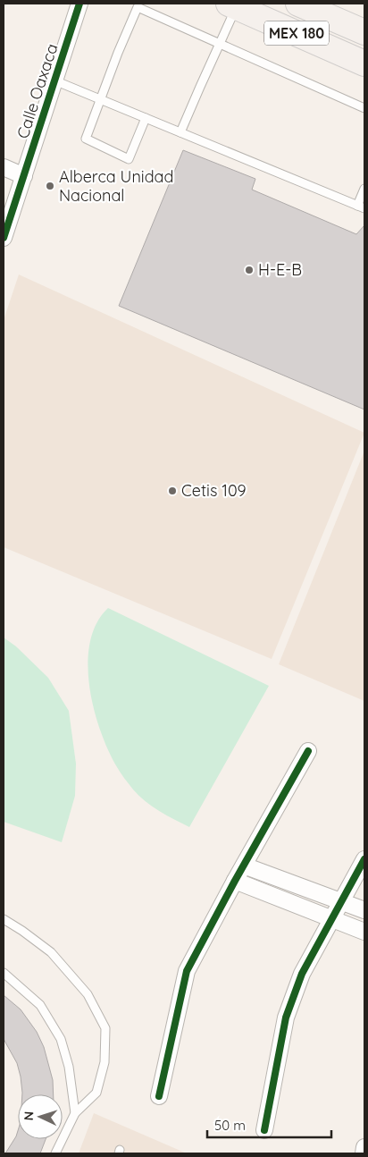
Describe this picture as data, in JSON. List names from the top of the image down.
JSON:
{
  "streets": {
    "main road": ["MEX 180"],
    "street": ["Calle Oaxaca"]
  },
  "places": ["Alberca Unidad Nacional", "H-E-B", "Cetis 109"],
  "scale_bar": "50 m",
  "north": "left"
}
